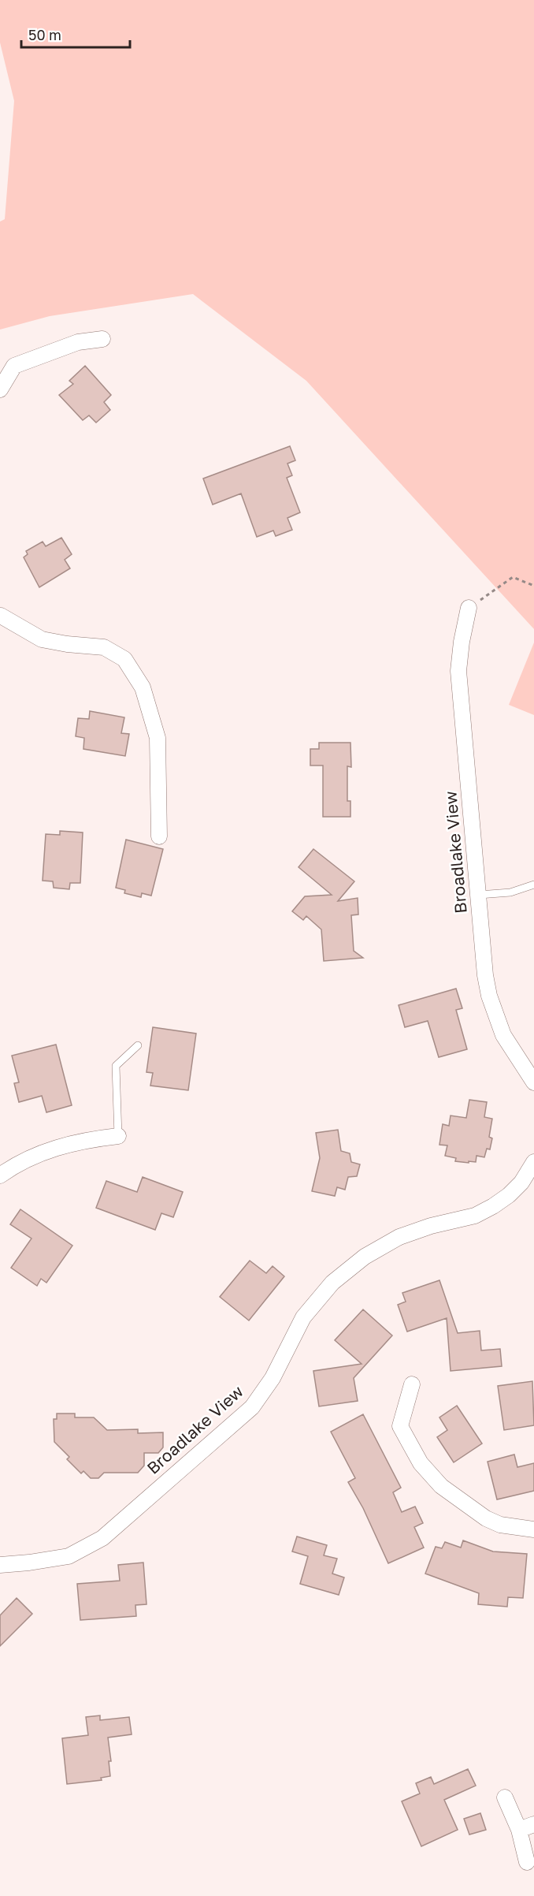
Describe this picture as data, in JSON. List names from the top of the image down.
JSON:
{
  "streets": {
    "street": ["Broadlake View"]
  },
  "scale_bar": "50 m"
}
